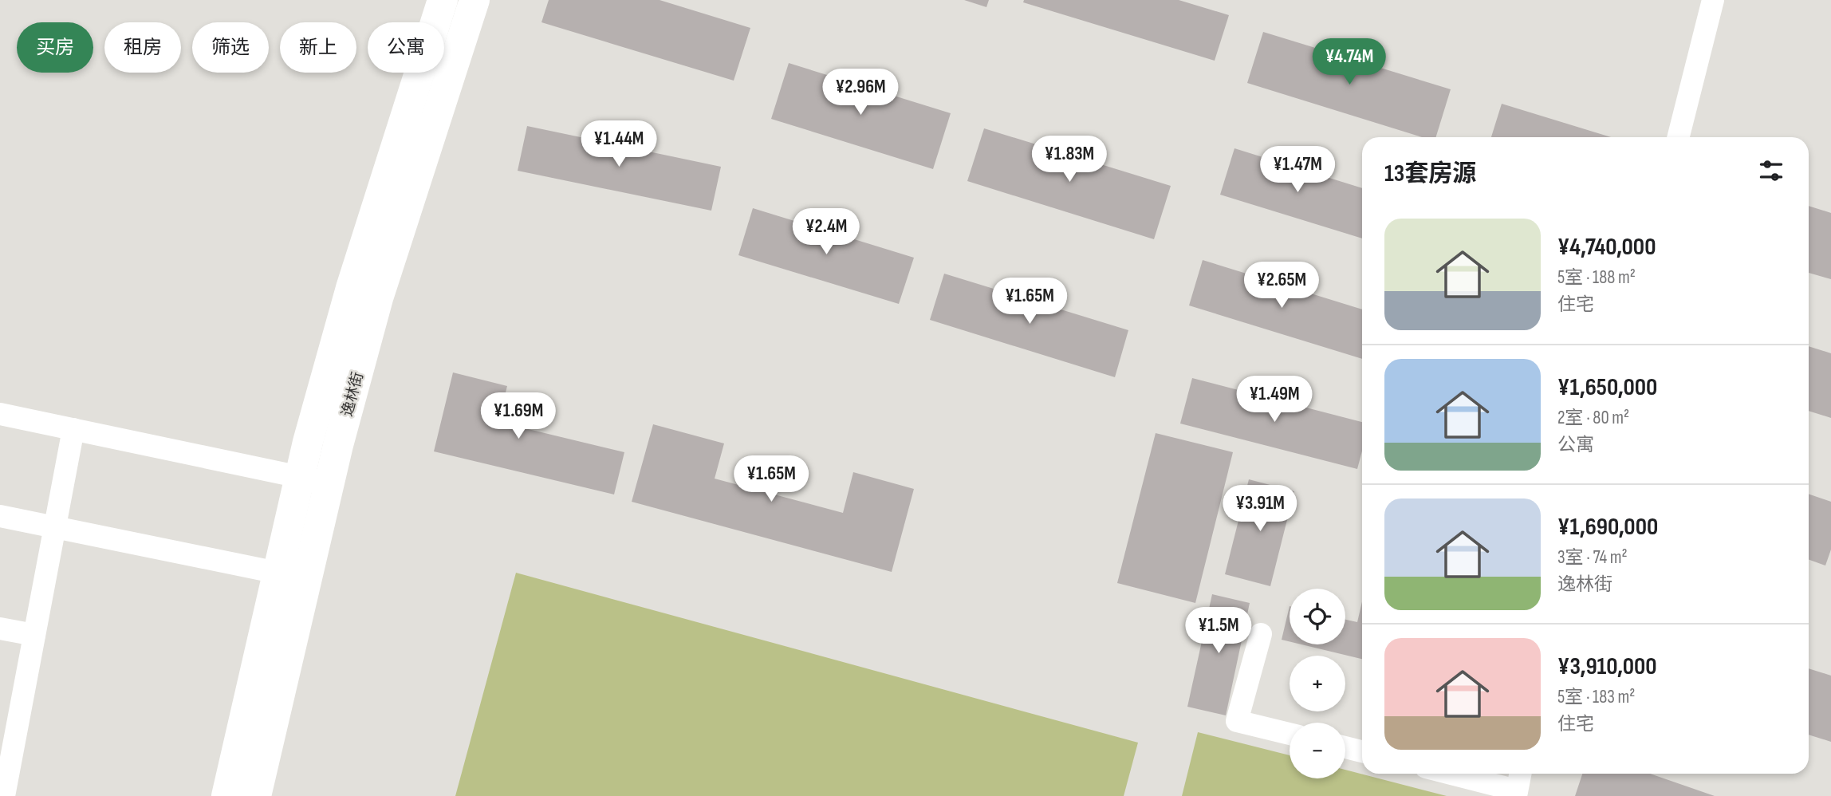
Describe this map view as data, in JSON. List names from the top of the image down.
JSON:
{
  "streets": {
    "street": ["逸林街"]
  },
  "page": {
    "chip": [
      "买房",
      "租房",
      "筛选",
      "新上",
      "公寓"
    ],
    "price": [
      "¥4.74M",
      "¥2.96M",
      "¥1.44M",
      "¥1.83M",
      "¥1.47M",
      "¥2.4M",
      "¥2.65M",
      "¥1.65M",
      "¥1.49M",
      "¥1.69M",
      "¥1.65M",
      "¥3.91M",
      "¥1.5M"
    ],
    "heading": "13套房源",
    "list": [
      {
        "name": "¥4,740,000",
        "note": "5室 · 188 m² · 住宅"
      },
      {
        "name": "¥1,650,000",
        "note": "2室 · 80 m² · 公寓"
      },
      {
        "name": "¥1,690,000",
        "note": "3室 · 74 m² · 逸林街"
      },
      {
        "name": "¥3,910,000",
        "note": "5室 · 183 m² · 住宅"
      }
    ],
    "map_buttons": ["+", "−"]
  }
}
